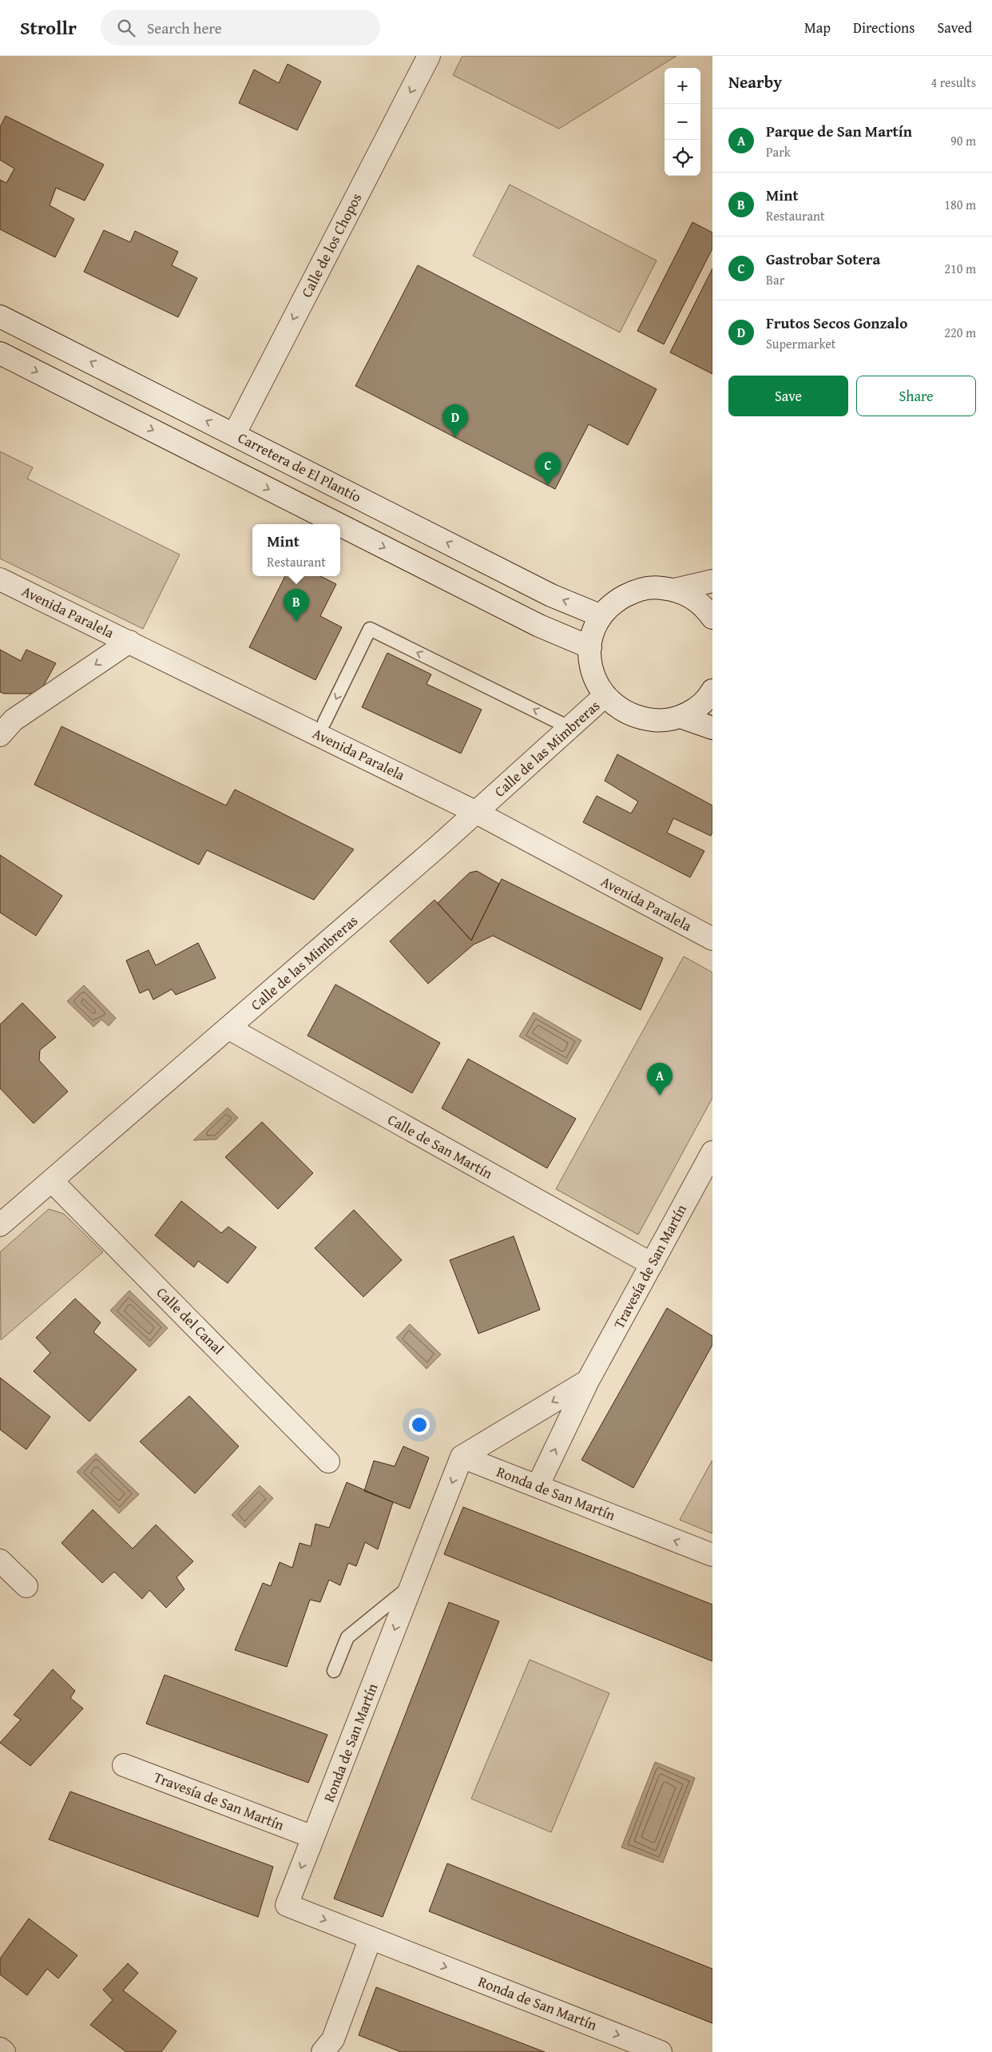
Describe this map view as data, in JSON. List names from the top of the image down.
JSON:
{
  "streets": {
    "street": [
      "Calle de los Chopos",
      "Carretera de El Plantío",
      "Avenida Paralela",
      "Calle de las Mimbreras",
      "Calle de San Martín",
      "Travesía de San Martín",
      "Calle del Canal",
      "Ronda de San Martín"
    ]
  },
  "crossings": [
    ["Calle de los Chopos", "Carretera de El Plantío"],
    ["Avenida Paralela", "Calle de las Mimbreras"],
    ["Calle de las Mimbreras", "Calle de San Martín"],
    ["Calle de las Mimbreras", "Calle del Canal"],
    ["Calle de San Martín", "Travesía de San Martín"],
    ["Travesía de San Martín", "Ronda de San Martín"]
  ],
  "one_way": ["Calle de los Chopos"],
  "page": {
    "header": "Strollr",
    "search": "Search here",
    "nav": ["Map", "Directions", "Saved"],
    "heading": ["Nearby", "4 results"],
    "map_buttons": ["+", "−"],
    "list": [
      {
        "mark": "A",
        "name": "Parque de San Martín",
        "note": "Park",
        "value": "90 m"
      },
      {
        "mark": "B",
        "name": "Mint",
        "note": "Restaurant",
        "value": "180 m"
      },
      {
        "mark": "C",
        "name": "Gastrobar Sotera",
        "note": "Bar",
        "value": "210 m"
      },
      {
        "mark": "D",
        "name": "Frutos Secos Gonzalo",
        "note": "Supermarket",
        "value": "220 m"
      }
    ],
    "buttons": ["Save", "Share"],
    "pins": [
      "D",
      "C",
      "B",
      "A"
    ],
    "popup": ["Mint", "Restaurant"]
  }
}
